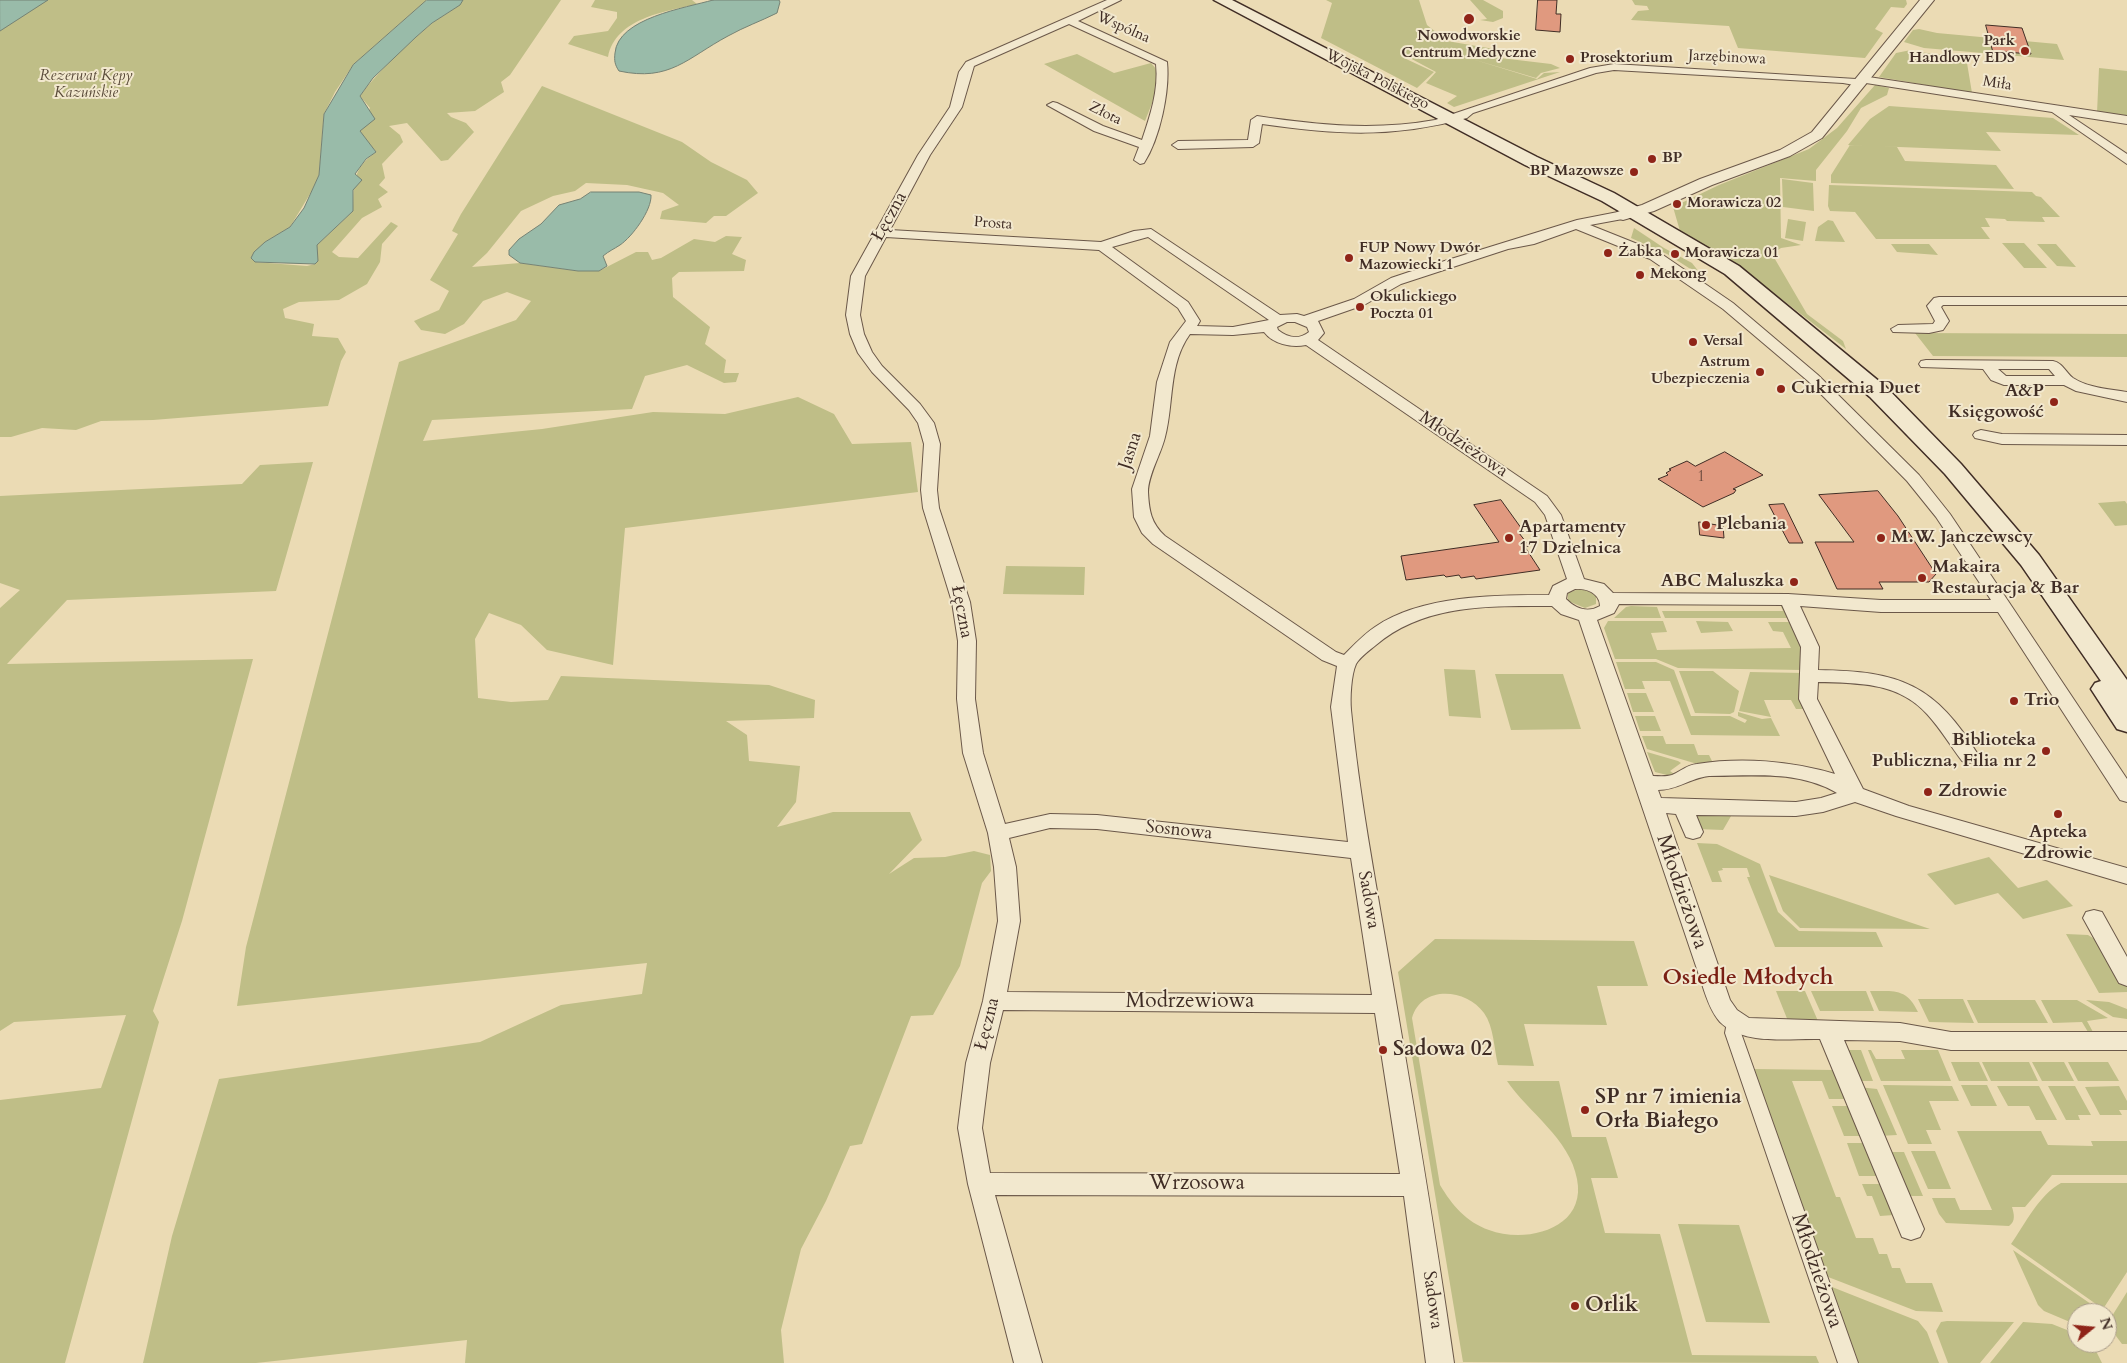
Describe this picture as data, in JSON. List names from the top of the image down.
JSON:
{
  "streets": {
    "main road": ["Wojska Polskiego"],
    "street": [
      "Wspólna",
      "Jarzębinowa",
      "Miła",
      "Złota",
      "Łęczna",
      "Prosta",
      "Młodzieżowa",
      "Jasna",
      "Sosnowa",
      "Sadowa",
      "Modrzewiowa",
      "Wrzosowa"
    ]
  },
  "crossings": [
    ["Wspólna", "Złota"],
    ["Wspólna", "Łęczna"],
    ["Jarzębinowa", "Wojska Polskiego"],
    ["Jarzębinowa", "Miła"],
    ["Łęczna", "Prosta"],
    ["Łęczna", "Sosnowa"],
    ["Łęczna", "Modrzewiowa"],
    ["Łęczna", "Wrzosowa"],
    ["Jasna", "Sadowa"],
    ["Sosnowa", "Sadowa"],
    ["Sadowa", "Modrzewiowa"],
    ["Sadowa", "Wrzosowa"]
  ],
  "districts": ["Osiedle Młodych"],
  "parks": ["Rezerwat Kępy Kazuńskie"],
  "places": [
    "Nowodworskie Centrum Medyczne",
    "Park Handlowy EDS",
    "Prosektorium",
    "BP",
    "BP Mazowsze",
    "Morawicza 02",
    "Żabka",
    "Morawicza 01",
    "FUP Nowy Dwór Mazowiecki 1",
    "Mekong",
    "Okulickiego Poczta 01",
    "Versal",
    "Astrum Ubezpieczenia",
    "Cukiernia Duet",
    "A&P Księgowość",
    "Plebania",
    "Apartamenty 17 Dzielnica",
    "M.W. Janczewscy",
    "Makaira Restauracja & Bar",
    "ABC Maluszka",
    "Trio",
    "Biblioteka Publiczna, Filia nr 2",
    "Zdrowie",
    "Apteka Zdrowie",
    "Sadowa 02",
    "SP nr 7 imienia Orła Białego",
    "Orlik"
  ],
  "house_numbers": ["1"],
  "north": "right"
}
